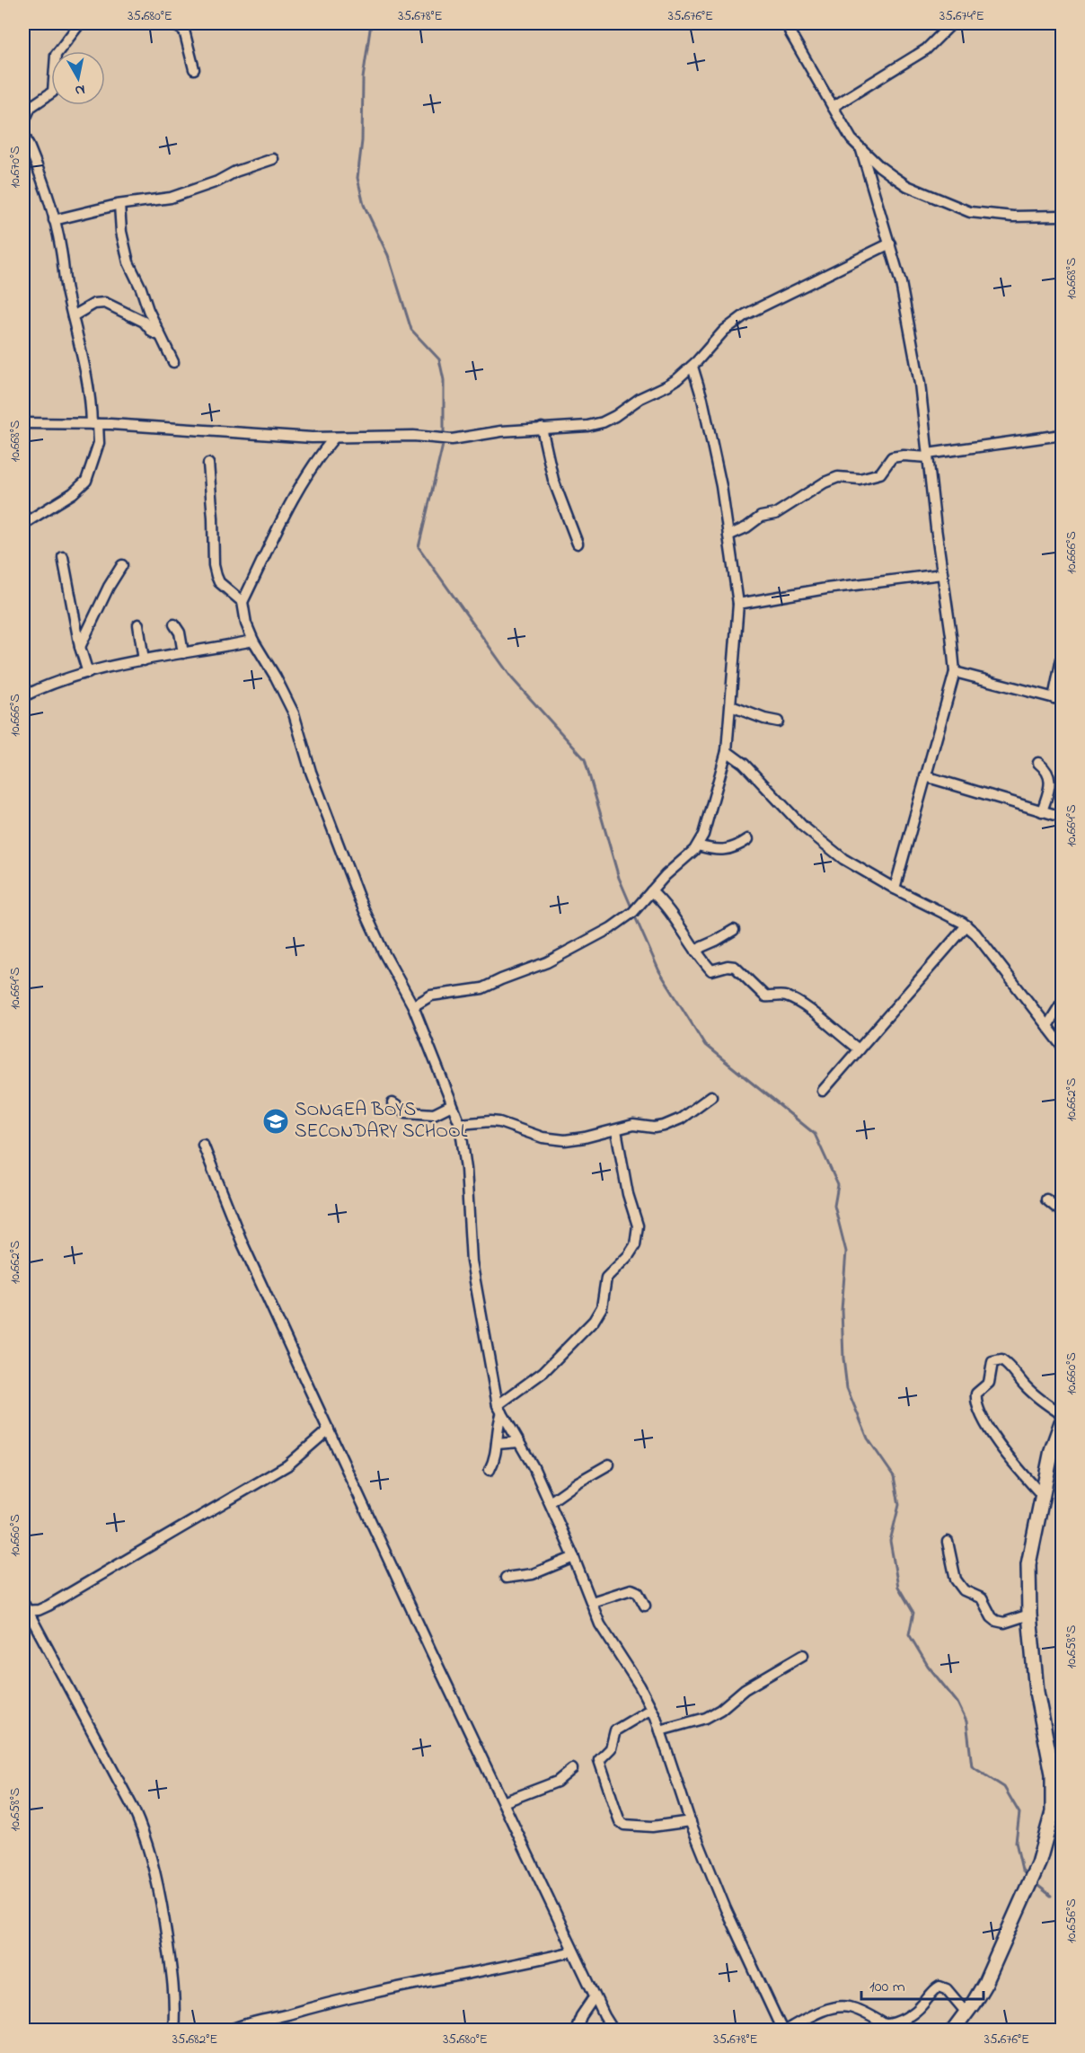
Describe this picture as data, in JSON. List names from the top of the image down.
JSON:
{
  "places": {
    "school or university": ["SONGEA BOYS SECONDARY SCHOOL"]
  },
  "scale_bar": "100 m",
  "north": "bottom",
  "coordinates": [
    "35.680°E",
    "35.678°E",
    "35.676°E",
    "35.674°E",
    "10.670°S",
    "10.668°S",
    "10.666°S",
    "10.664°S",
    "10.662°S",
    "10.660°S",
    "10.658°S",
    "10.656°S",
    "35.682°E"
  ]
}
